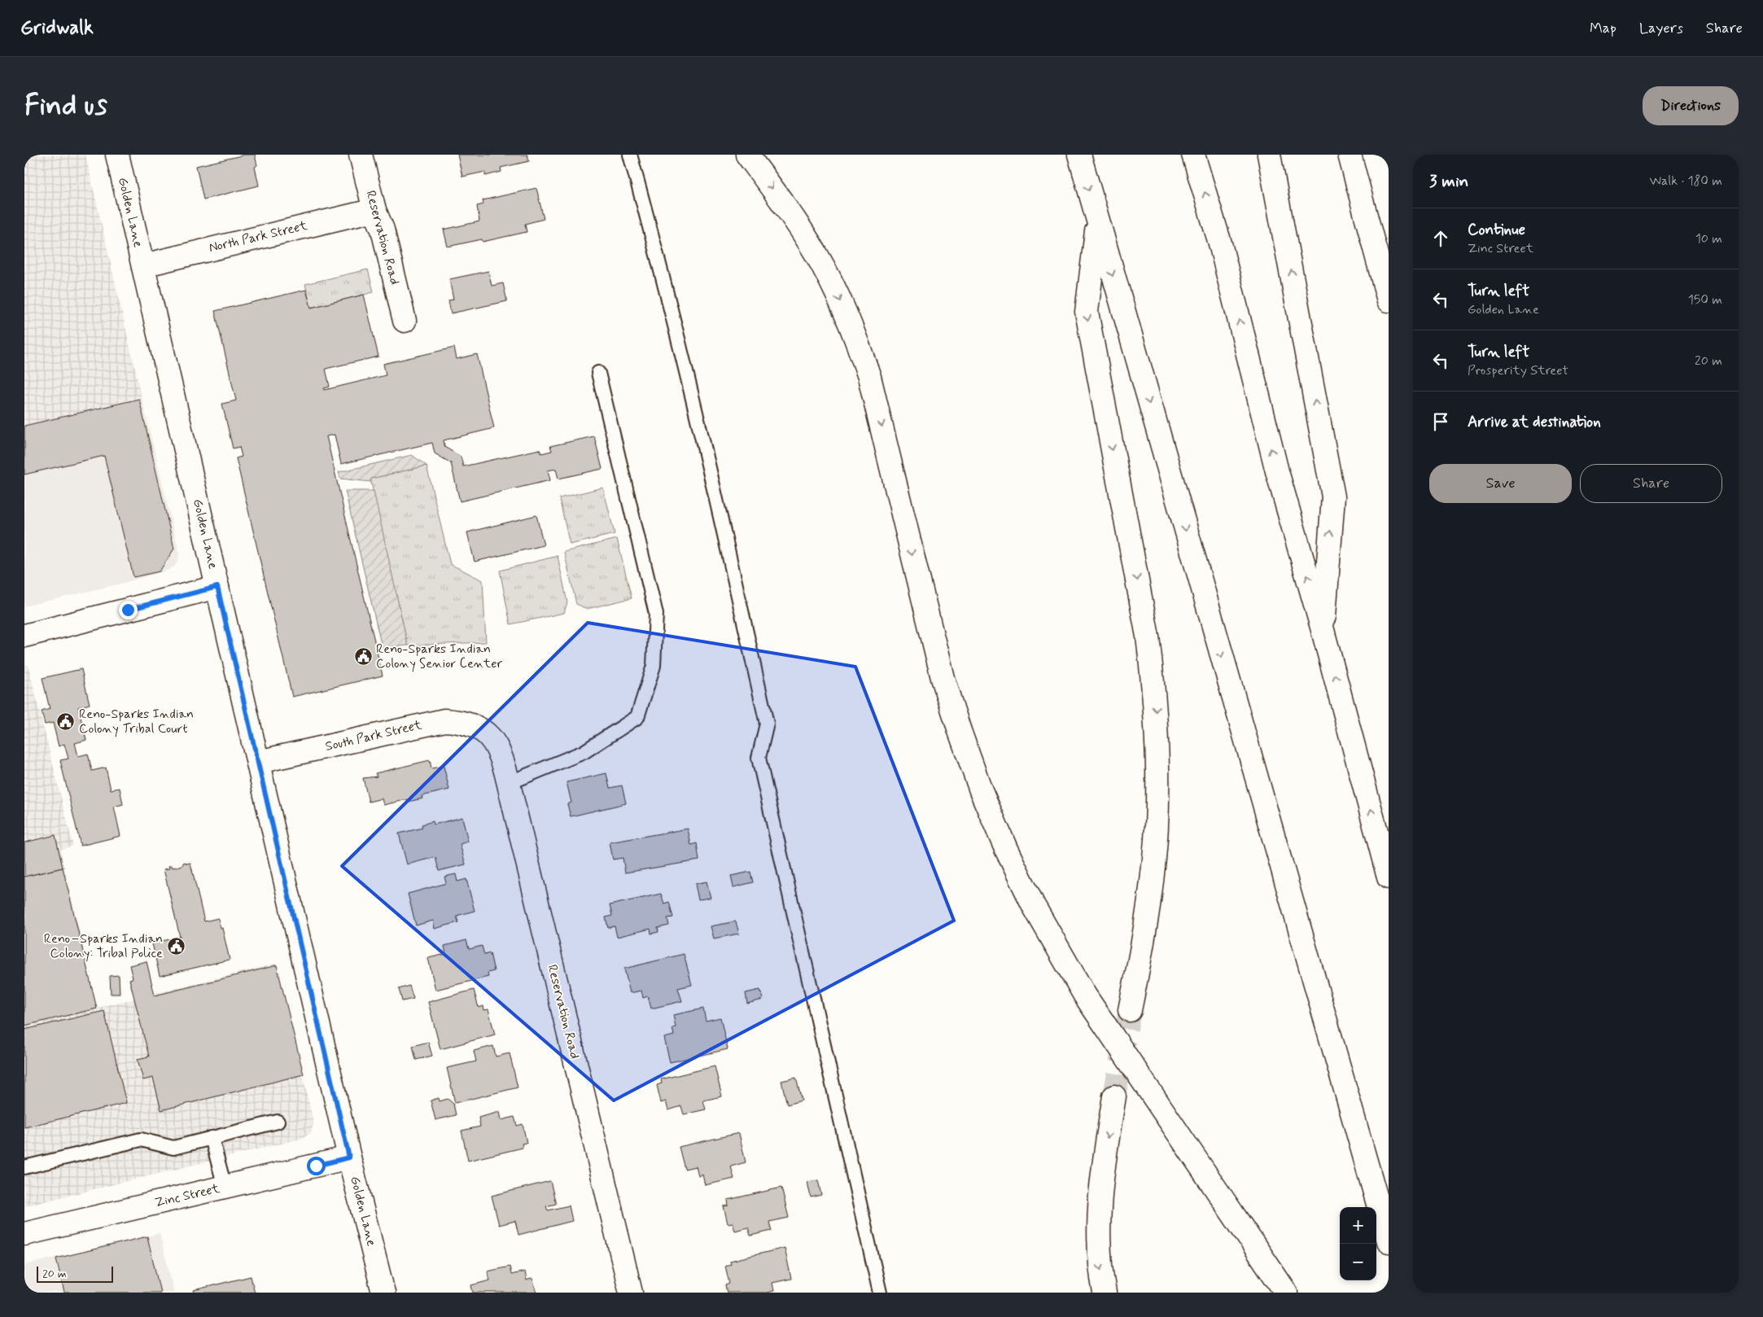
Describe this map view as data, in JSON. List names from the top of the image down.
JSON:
{
  "streets": {
    "main road": [
      "Golden Lane",
      "North Park Street",
      "Reservation Road",
      "South Park Street",
      "Zinc Street"
    ]
  },
  "crossings": [
    ["Golden Lane", "North Park Street"],
    ["Golden Lane", "South Park Street"],
    ["Golden Lane", "Zinc Street"],
    ["North Park Street", "Reservation Road"],
    ["Reservation Road", "South Park Street"]
  ],
  "places": {
    "public building": ["Reno-Sparks Indian Colony Senior Center", "Reno-Sparks Indian Colony Tribal Court", "Reno–Sparks Indian Colony: Tribal Police"]
  },
  "scale_bar": "20 m",
  "page": {
    "header": "Gridwalk",
    "nav": ["Map", "Layers", "Share"],
    "buttons": [
      "Directions",
      ["Save", "Share"]
    ],
    "title": "Find us",
    "heading": ["3 min", "Walk · 180 m"],
    "list": [
      ["Continue", "Zinc Street", "10 m"],
      ["Turn left", "Golden Lane", "150 m"],
      ["Turn left", "Prosperity Street", "20 m"],
      "Arrive at destination"
    ],
    "map_buttons": ["+", "−"],
    "scale": "20 m"
  }
}
